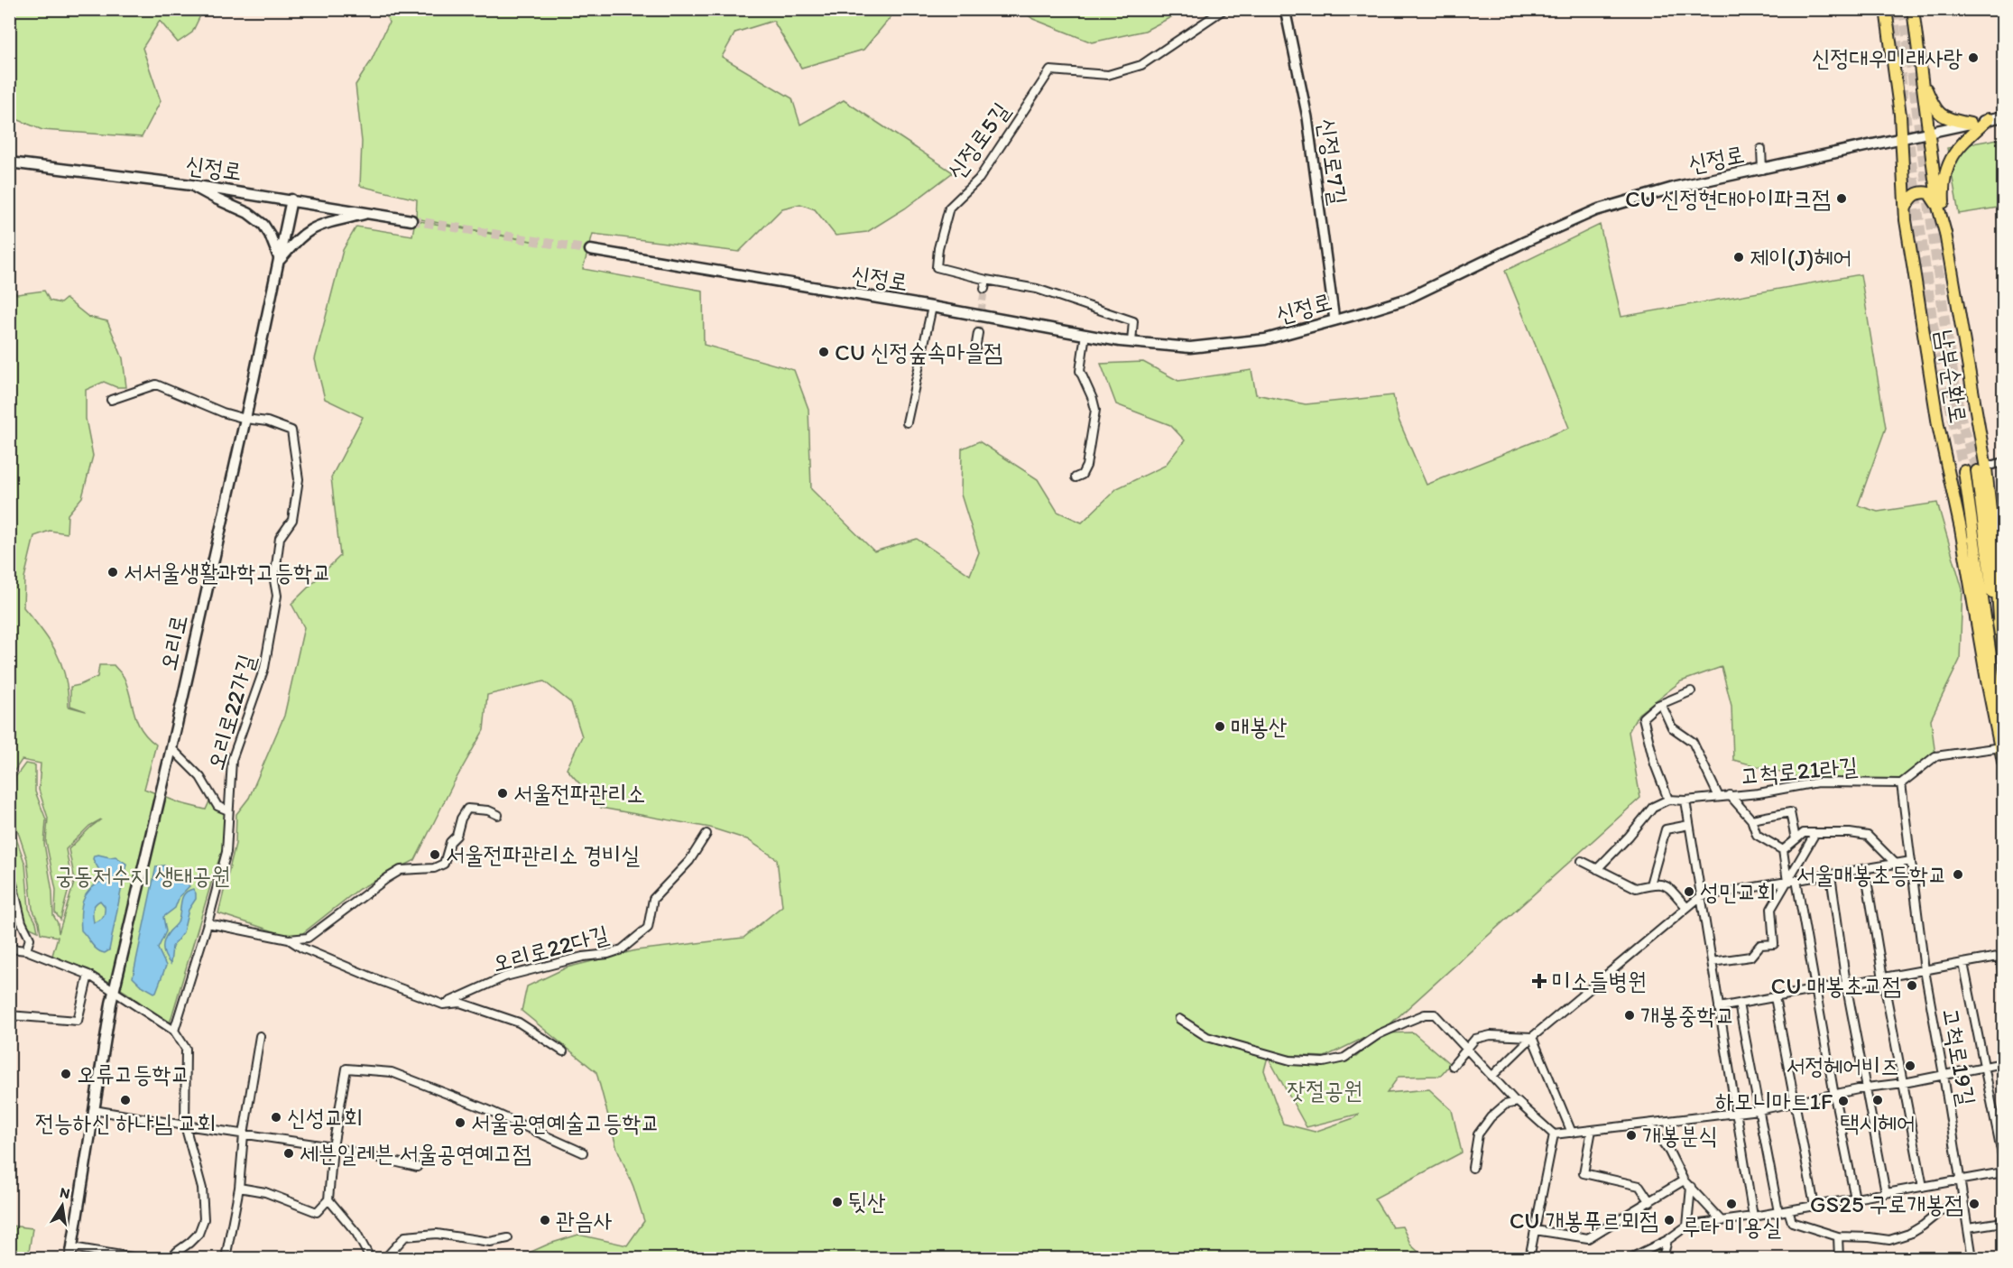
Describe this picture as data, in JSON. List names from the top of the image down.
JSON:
{
  "streets": {
    "main road": ["신정로", "남부순환로", "오리로"],
    "street": [
      "신정로5길",
      "신정로7길",
      "오리로22가길",
      "고척로21라길",
      "오리로22다길",
      "고척로19길"
    ]
  },
  "crossings": [
    ["신정로5길", "신정로"],
    ["신정로", "신정로7길"],
    ["신정로", "남부순환로"],
    ["신정로", "오리로"],
    ["오리로", "오리로22가길"],
    ["고척로21라길", "고척로19길"]
  ],
  "parks": ["궁동저수지 생태공원", "잣절공원"],
  "places": {
    "other": [
      "신정대우미래사랑",
      "CU 신정현대아이파크점",
      "제이(J)헤어",
      "CU 신정숲속마을점",
      "서서울생활과학고등학교",
      "매봉산",
      "서울전파관리소",
      "서울전파관리소 경비실",
      "서울매봉초등학교",
      "성민교회",
      "CU 매봉초교점",
      "개봉중학교",
      "서정헤어비즈",
      "오류고등학교",
      "전능하신 하나님 교회",
      "택시헤어",
      "하모니마트1F",
      "신성교회",
      "서울공연예술고등학교",
      "개봉분식",
      "세븐일레븐 서울공연예고점",
      "뒷산",
      "루다 미용실",
      "GS25 구로개봉점",
      "관음사",
      "CU 개봉푸르뫼점"
    ],
    "health": ["미소들병원"]
  },
  "north": "top"
}
